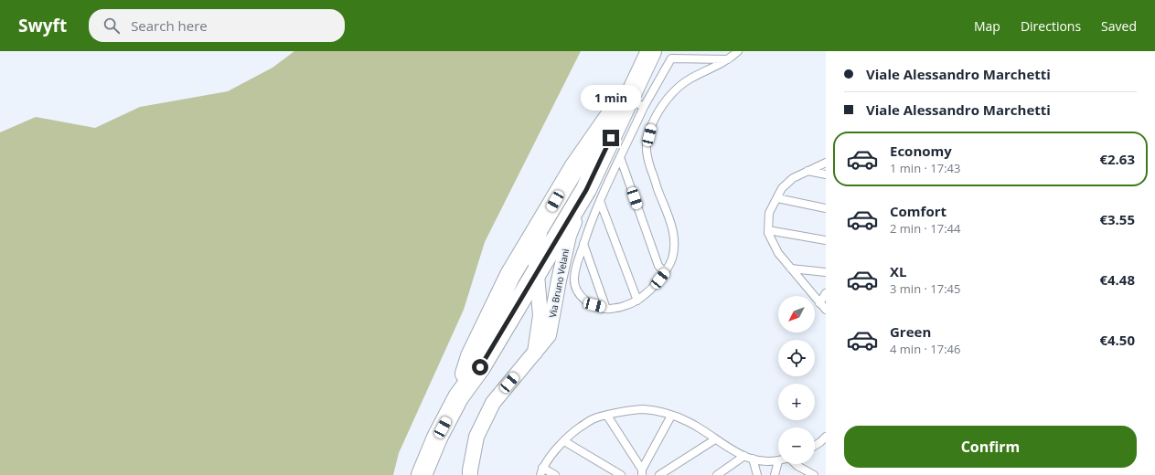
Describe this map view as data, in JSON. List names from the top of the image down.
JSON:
{
  "streets": {
    "street": ["Via Bruno Velani"]
  },
  "north": "bottom left",
  "page": {
    "header": "Swyft",
    "search": "Search here",
    "nav": ["Map", "Directions", "Saved"],
    "banner": ["Viale Alessandro Marchetti", "Viale Alessandro Marchetti"],
    "bubble": "1 min",
    "list": [
      {
        "name": "Economy",
        "note": "1 min · 17:43",
        "value": "€2.63"
      },
      {
        "name": "Comfort",
        "note": "2 min · 17:44",
        "value": "€3.55"
      },
      {
        "name": "XL",
        "note": "3 min · 17:45",
        "value": "€4.48"
      },
      {
        "name": "Green",
        "note": "4 min · 17:46",
        "value": "€4.50"
      }
    ],
    "map_buttons": ["+", "−"],
    "buttons": "Confirm"
  }
}
